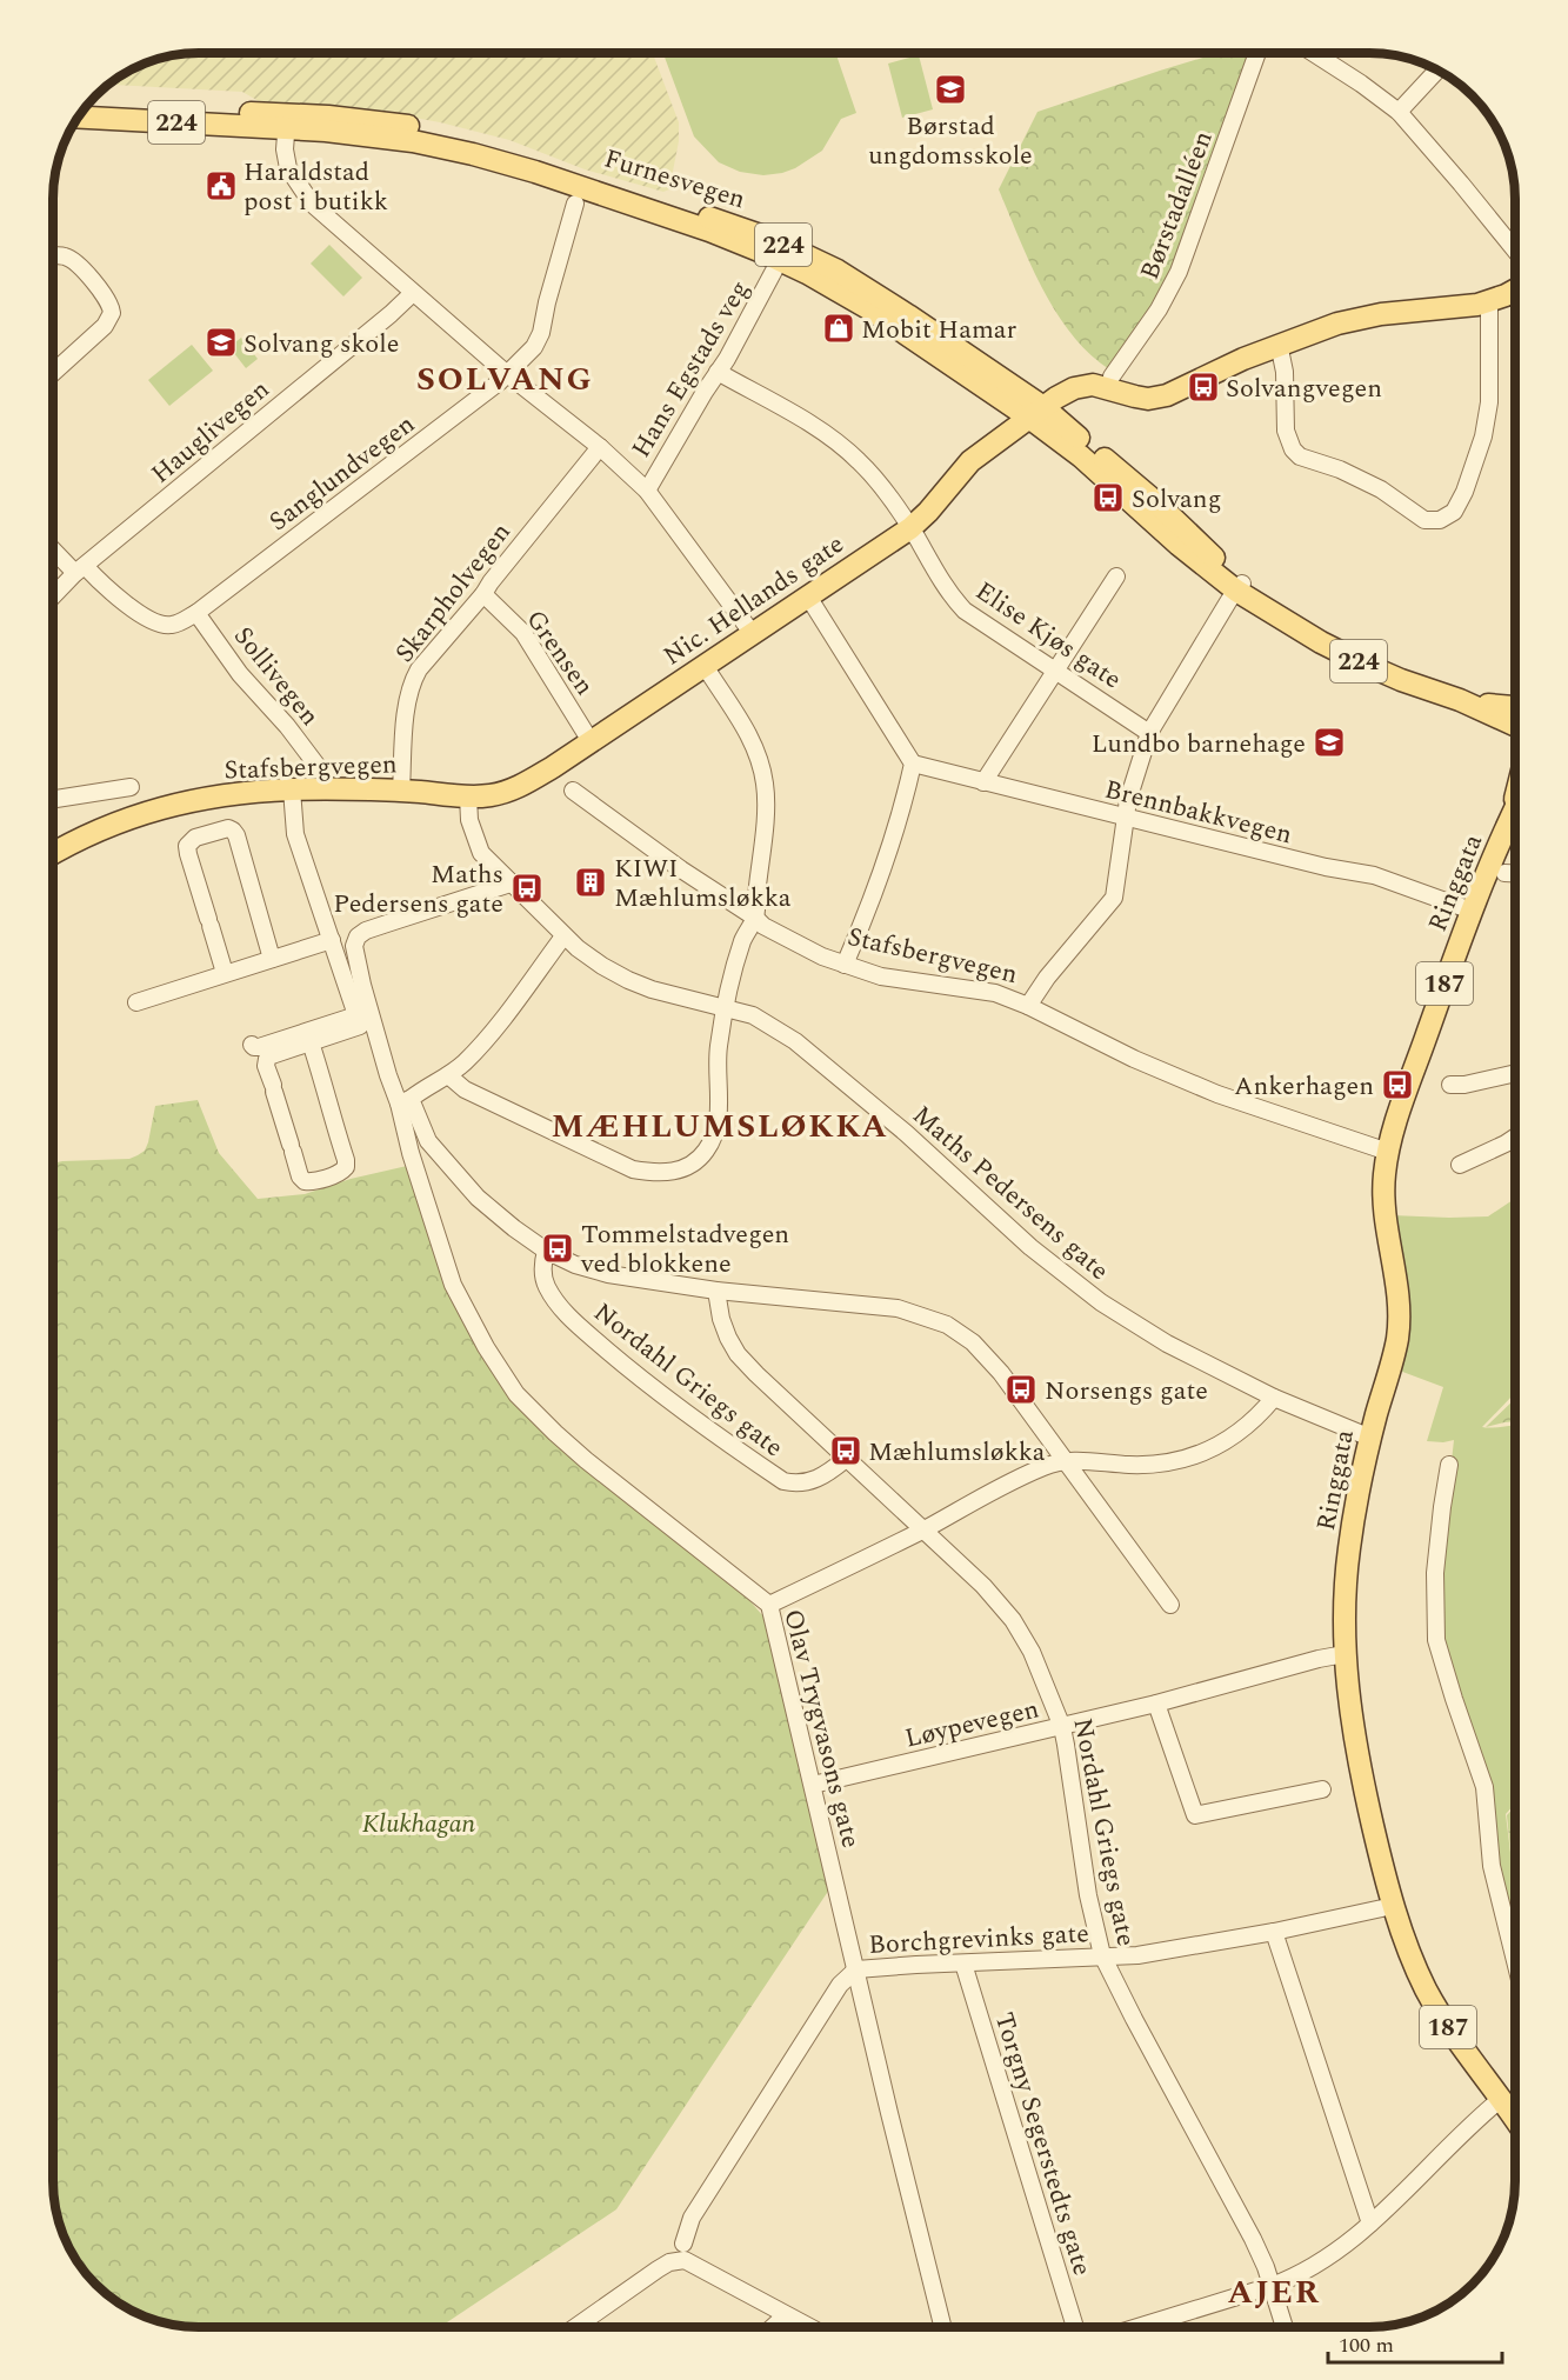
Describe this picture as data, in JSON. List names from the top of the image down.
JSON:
{
  "streets": {
    "main road": [
      "224",
      "Furnesvegen",
      "Nic. Hellands gate",
      "Stafsbergvegen",
      "Ringgata",
      "187"
    ],
    "street": [
      "Børstadalléen",
      "Hans Egstads veg",
      "Hauglivegen",
      "Sanglundvegen",
      "Skarpholvegen",
      "Elise Kjøs gate",
      "Grensen",
      "Sollivegen",
      "Brennbakkvegen",
      "Maths Pedersens gate",
      "Nordahl Griegs gate",
      "Løypevegen",
      "Olav Trygvasons gate",
      "Borchgrevinks gate",
      "Torgny Segerstedts gate"
    ]
  },
  "crossings": [
    ["Furnesvegen", "Nic. Hellands gate"],
    ["Hans Egstads veg", "Elise Kjøs gate"],
    ["Hauglivegen", "Sanglundvegen"],
    ["Sanglundvegen", "Sollivegen"],
    ["Skarpholvegen", "Grensen"],
    ["Skarpholvegen", "Stafsbergvegen"],
    ["Nic. Hellands gate", "Elise Kjøs gate"],
    ["Nic. Hellands gate", "Grensen"],
    ["Nic. Hellands gate", "Stafsbergvegen"],
    ["Nic. Hellands gate", "Maths Pedersens gate"],
    ["Stafsbergvegen", "Ringgata"],
    ["Stafsbergvegen", "Maths Pedersens gate"],
    ["Brennbakkvegen", "Ringgata"],
    ["Ringgata", "Maths Pedersens gate"],
    ["Ringgata", "Løypevegen"],
    ["Nordahl Griegs gate", "Løypevegen"],
    ["Nordahl Griegs gate", "Borchgrevinks gate"],
    ["Løypevegen", "Olav Trygvasons gate"],
    ["Olav Trygvasons gate", "Borchgrevinks gate"],
    ["Borchgrevinks gate", "Torgny Segerstedts gate"]
  ],
  "districts": ["SOLVANG", "MÆHLUMSLØKKA", "AJER"],
  "parks": ["Klukhagan"],
  "places": {
    "school or university": ["Børstad ungdomsskole", "Solvang skole", "Lundbo barnehage"],
    "public building": ["Haraldstad post i butikk"],
    "shop": ["Mobit Hamar"],
    "bus stop": [
      "Solvangvegen",
      "Solvang",
      "Maths Pedersens gate",
      "Ankerhagen",
      "Tommelstadvegen ved blokkene",
      "Norsengs gate",
      "Mæhlumsløkka"
    ],
    "building": ["KIWI Mæhlumsløkka"]
  },
  "scale_bar": "100 m"
}
